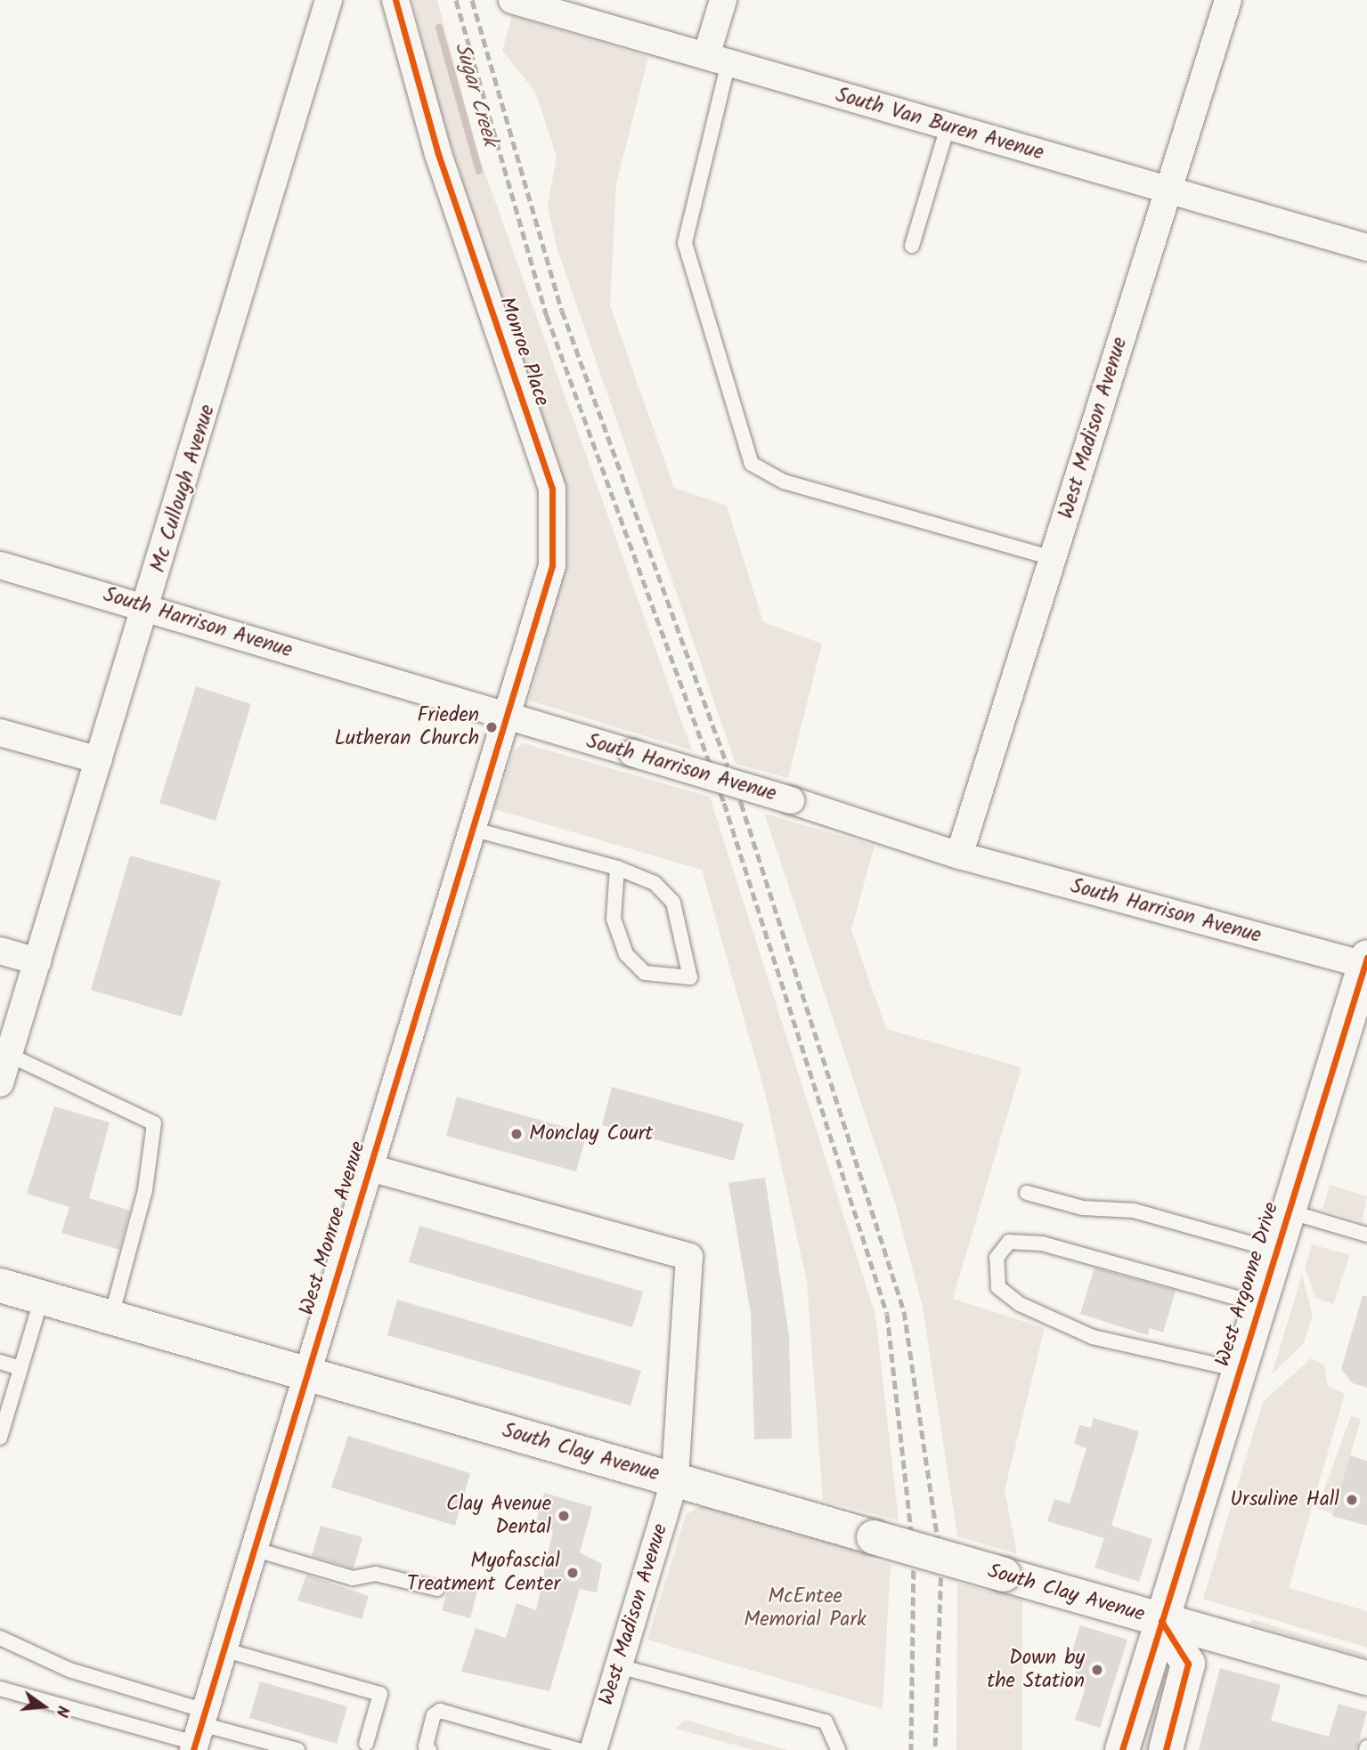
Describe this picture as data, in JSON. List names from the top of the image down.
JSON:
{
  "streets": {
    "street": [
      "South Van Buren Avenue",
      "Monroe Place",
      "West Madison Avenue",
      "Mc Cullough Avenue",
      "South Harrison Avenue",
      "West Monroe Avenue",
      "West Argonne Drive",
      "South Clay Avenue"
    ]
  },
  "crossings": [
    ["South Van Buren Avenue", "West Madison Avenue"],
    ["Monroe Place", "South Harrison Avenue"],
    ["Monroe Place", "West Monroe Avenue"],
    ["West Madison Avenue", "South Harrison Avenue"],
    ["West Madison Avenue", "South Clay Avenue"],
    ["Mc Cullough Avenue", "South Harrison Avenue"],
    ["South Harrison Avenue", "West Monroe Avenue"],
    ["South Harrison Avenue", "West Argonne Drive"],
    ["West Monroe Avenue", "South Clay Avenue"],
    ["West Argonne Drive", "South Clay Avenue"]
  ],
  "water": ["Sugar Creek"],
  "parks": ["McEntee Memorial Park"],
  "places": [
    "Frieden Lutheran Church",
    "Monclay Court",
    "Ursuline Hall",
    "Clay Avenue Dental",
    "Myofascial Treatment Center",
    "Down by the Station"
  ],
  "north": "right"
}
